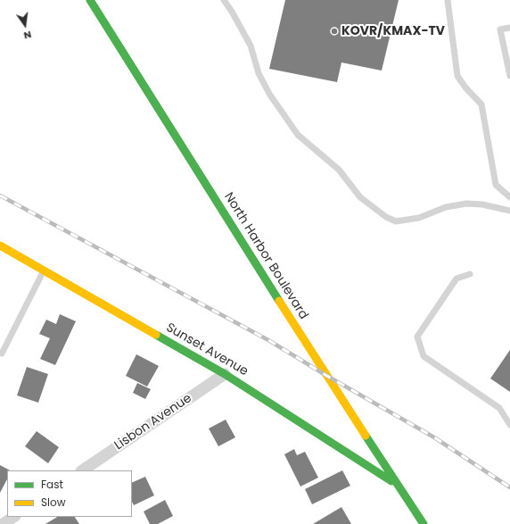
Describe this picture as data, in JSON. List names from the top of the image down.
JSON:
{
  "streets": {
    "main road": ["North Harbor Boulevard", "Sunset Avenue"],
    "street": ["Lisbon Avenue"]
  },
  "crossings": [
    ["North Harbor Boulevard", "Sunset Avenue"],
    ["Sunset Avenue", "Lisbon Avenue"]
  ],
  "places": ["KOVR/KMAX-TV"],
  "legend": ["Fast", "Slow"],
  "north": "bottom"
}
